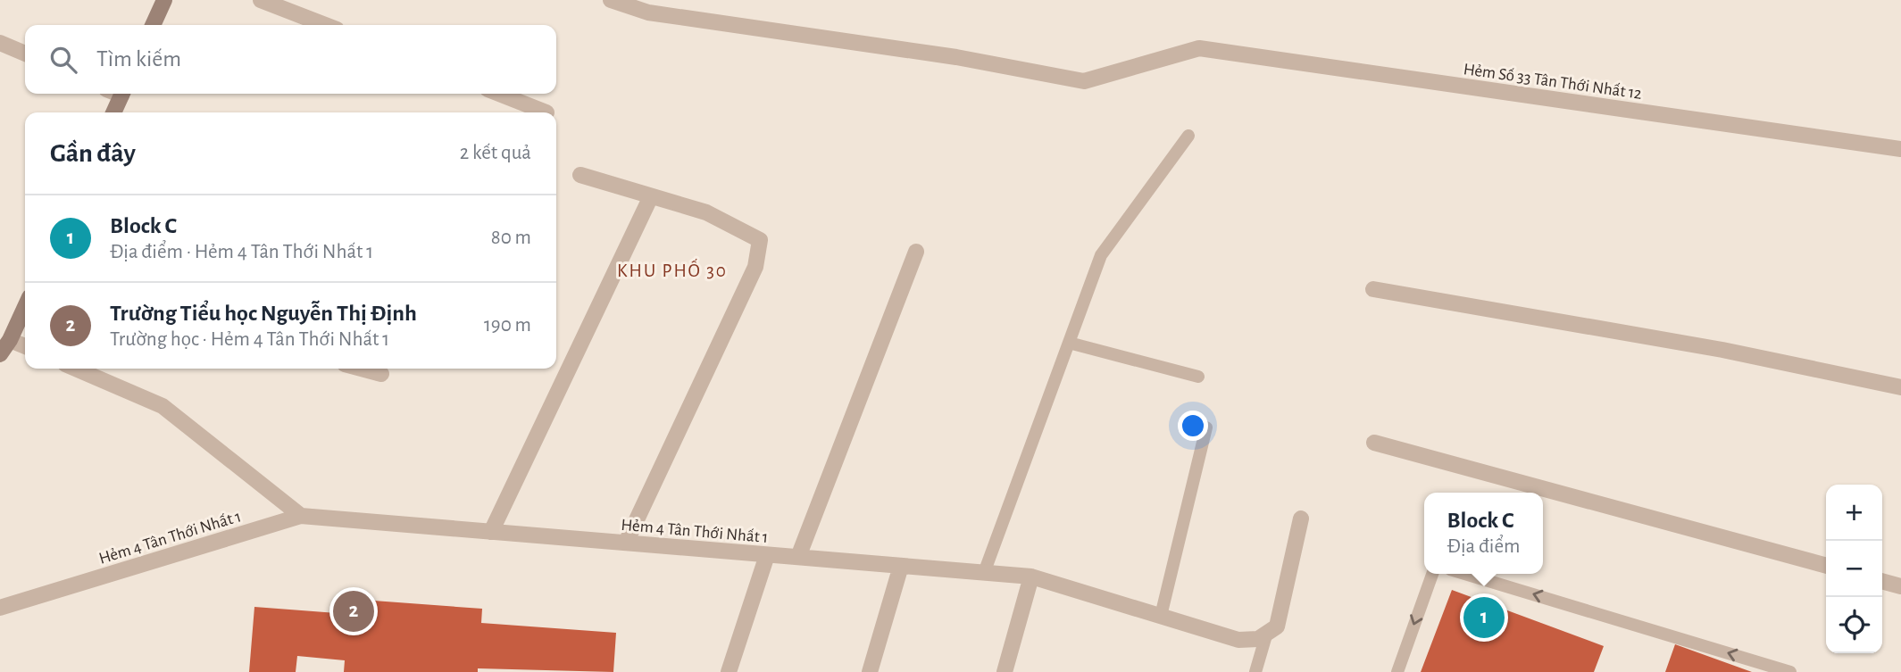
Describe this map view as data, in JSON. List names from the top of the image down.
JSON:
{
  "streets": {
    "street": ["Hẻm Số 33 Tân Thới Nhất 12", "Hẻm 4 Tân Thới Nhất 1"]
  },
  "districts": ["KHU PHỐ 30"],
  "page": {
    "search": "Tìm kiếm",
    "heading": ["Gần đây", "2 kết quả"],
    "list": [
      {
        "mark": "1",
        "name": "Block C",
        "note": "Địa điểm · Hẻm 4 Tân Thới Nhất 1",
        "value": "80 m"
      },
      {
        "mark": "2",
        "name": "Trường Tiểu học Nguyễn Thị Định",
        "note": "Trường học · Hẻm 4 Tân Thới Nhất 1",
        "value": "190 m"
      }
    ],
    "map_buttons": ["+", "−"],
    "popup": ["Block C", "Địa điểm"],
    "pins": ["2", "1"]
  }
}
